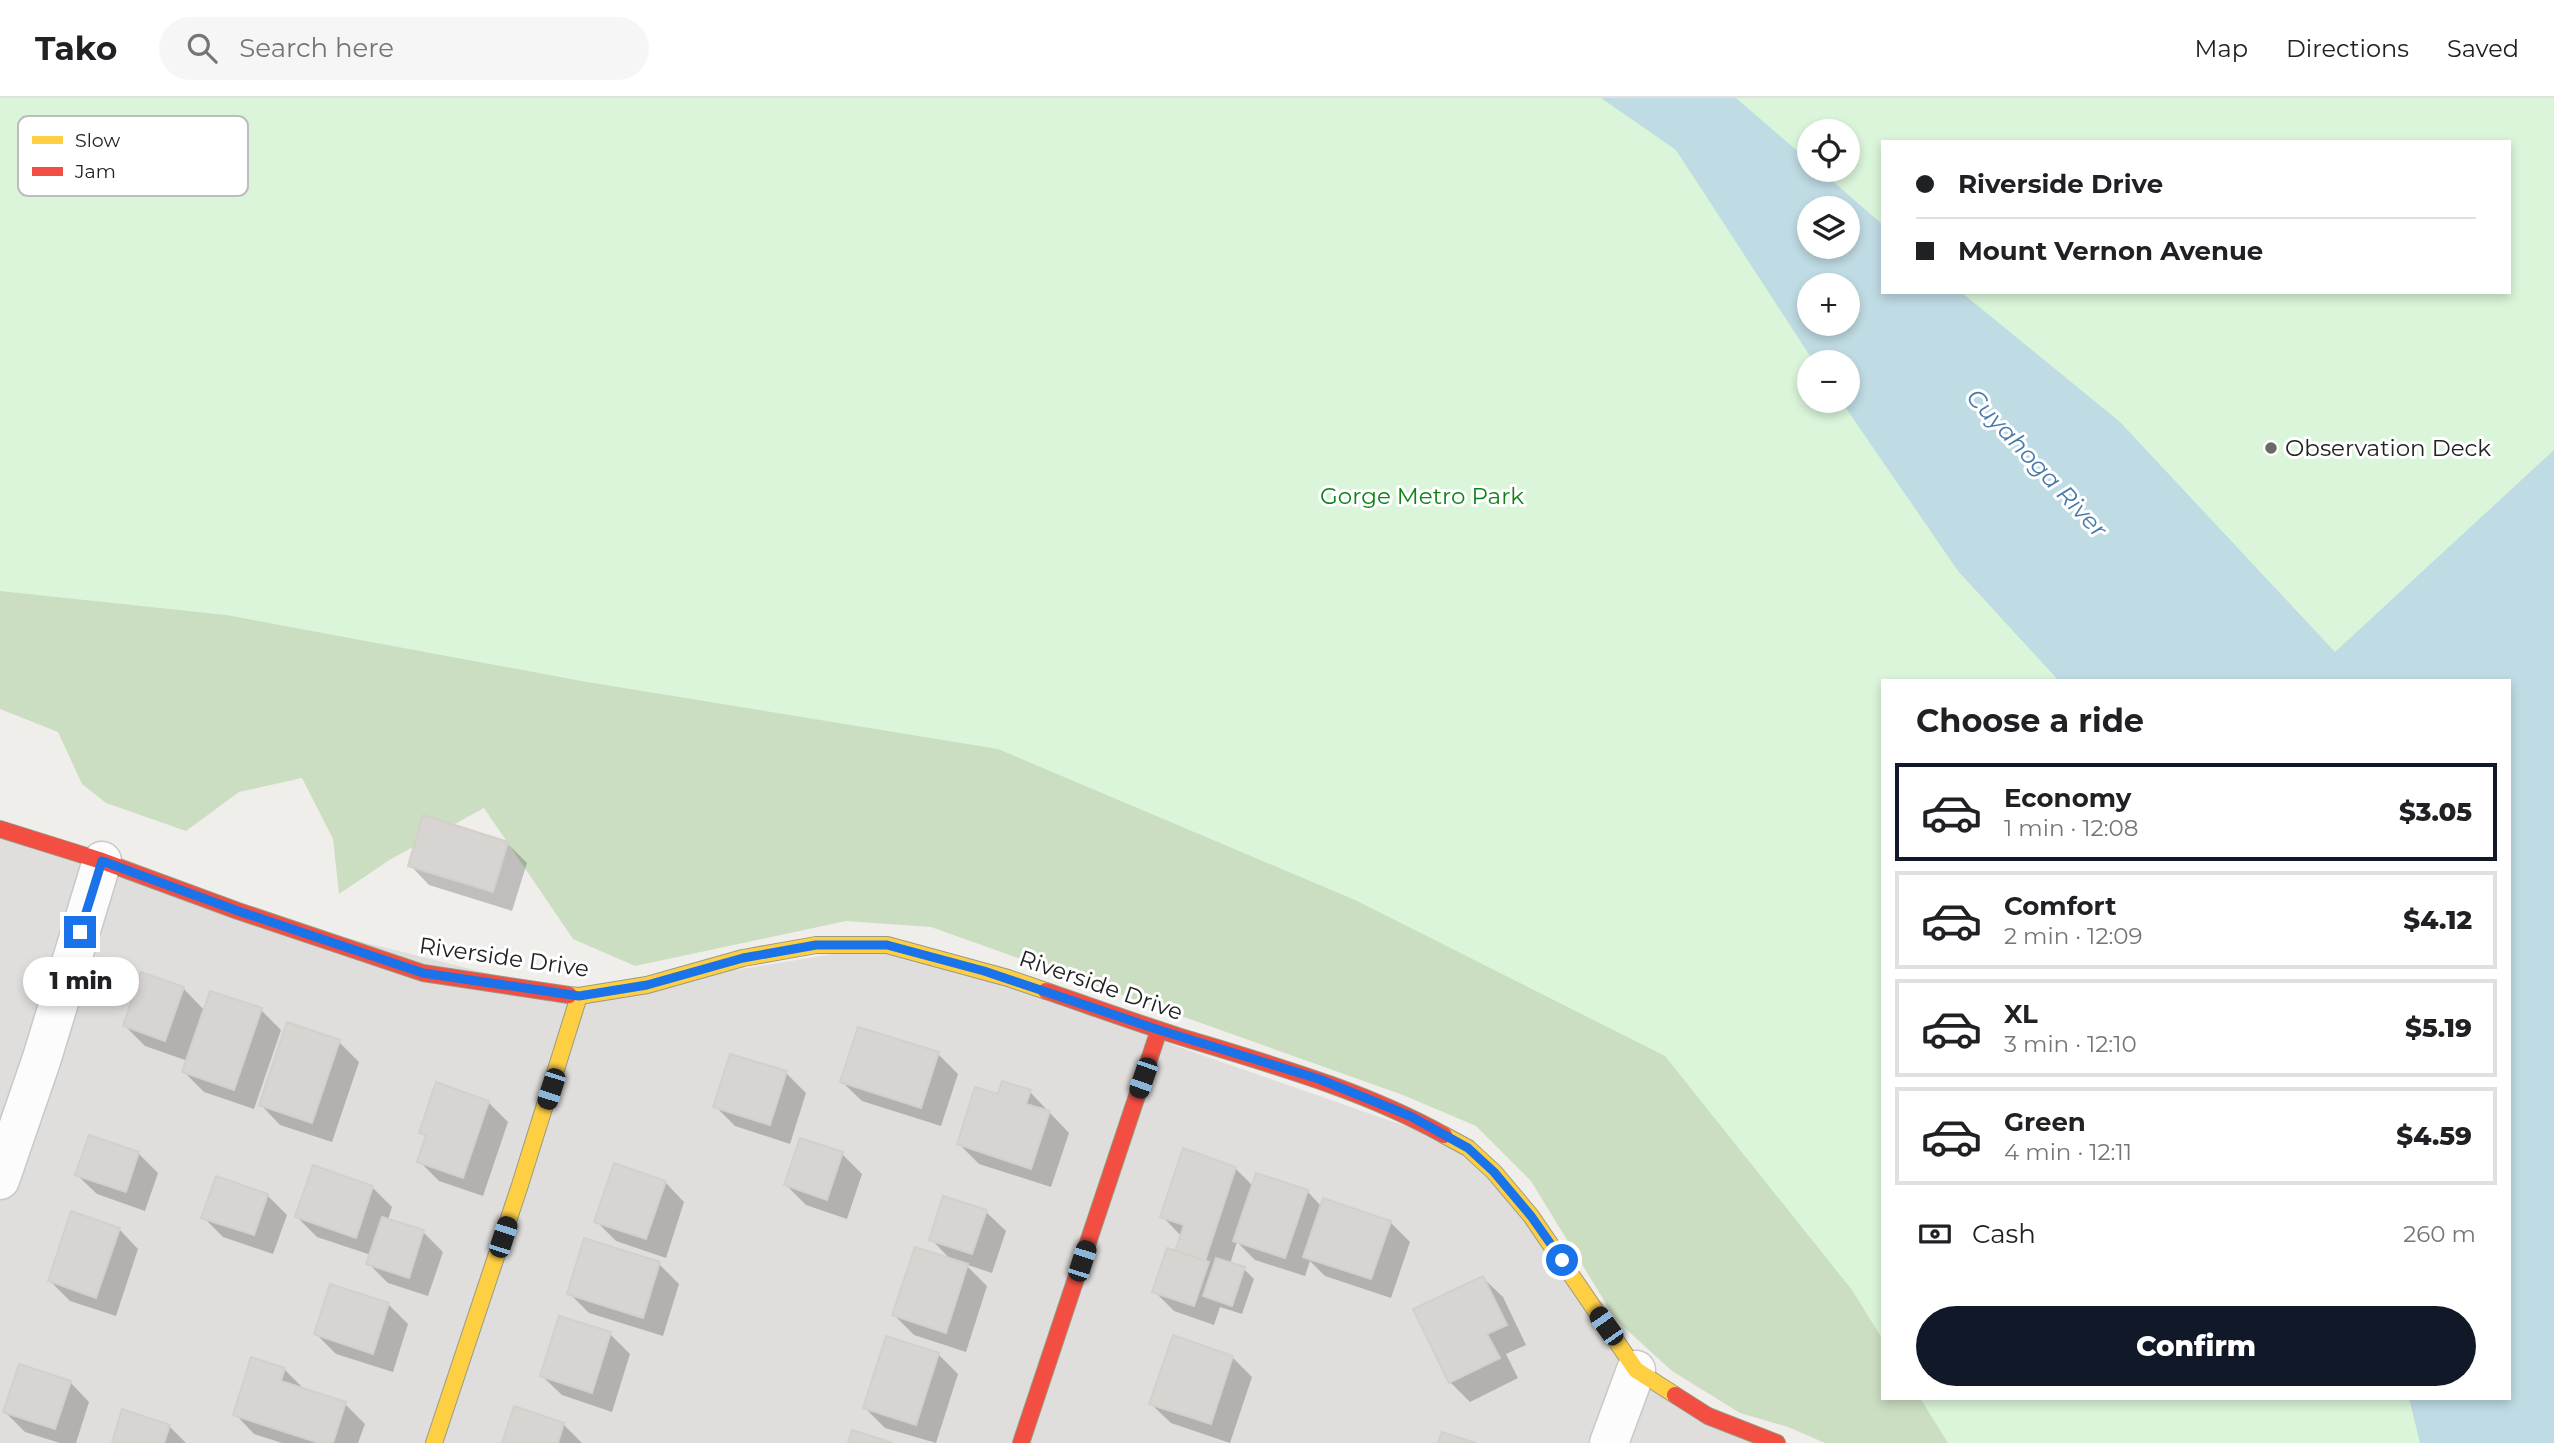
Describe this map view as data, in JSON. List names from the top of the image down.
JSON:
{
  "streets": {
    "street": ["Riverside Drive"]
  },
  "water": ["Cuyahoga River"],
  "parks": ["Gorge Metro Park"],
  "places": ["Observation Deck"],
  "legend": ["Slow", "Jam"],
  "page": {
    "header": "Tako",
    "search": "Search here",
    "nav": ["Map", "Directions", "Saved"],
    "map_buttons": ["+", "−"],
    "banner": ["Riverside Drive", "Mount Vernon Avenue"],
    "heading": "Choose a ride",
    "list": [
      {
        "name": "Economy",
        "note": "1 min · 12:08",
        "value": "$3.05"
      },
      {
        "name": "Comfort",
        "note": "2 min · 12:09",
        "value": "$4.12"
      },
      {
        "name": "XL",
        "note": "3 min · 12:10",
        "value": "$5.19"
      },
      {
        "name": "Green",
        "note": "4 min · 12:11",
        "value": "$4.59"
      }
    ],
    "bubble": "1 min",
    "pay": ["Cash", "260 m"],
    "buttons": "Confirm"
  }
}
